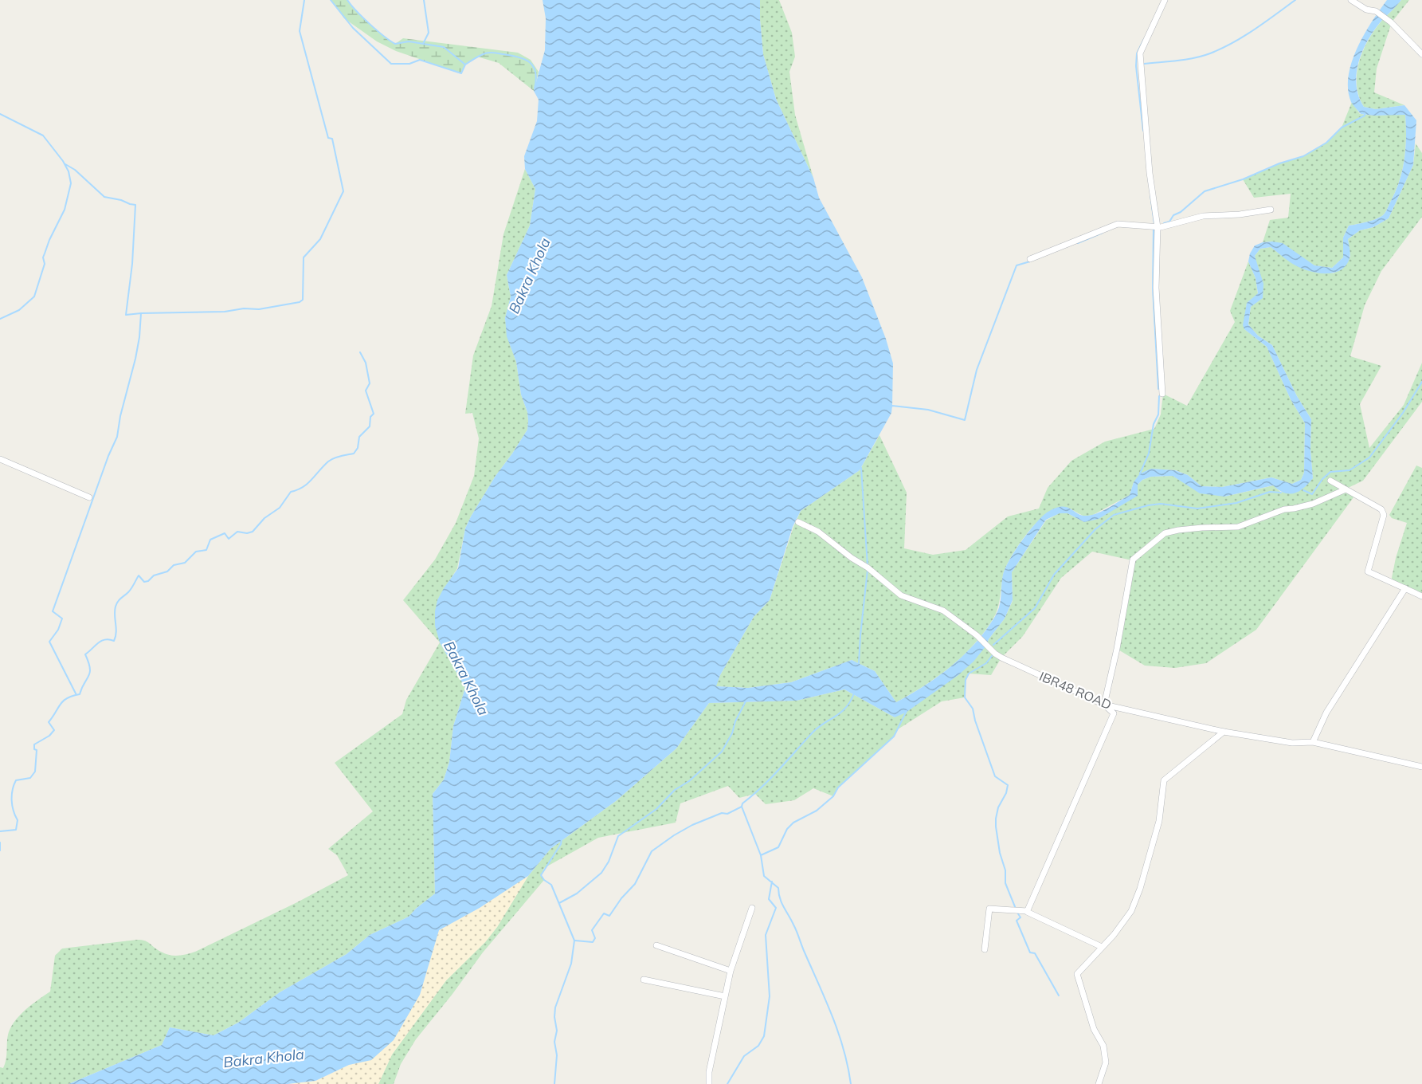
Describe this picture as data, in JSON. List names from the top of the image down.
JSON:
{
  "streets": {
    "street": ["IBR48 ROAD"]
  },
  "water": ["Bakra Khola"]
}
